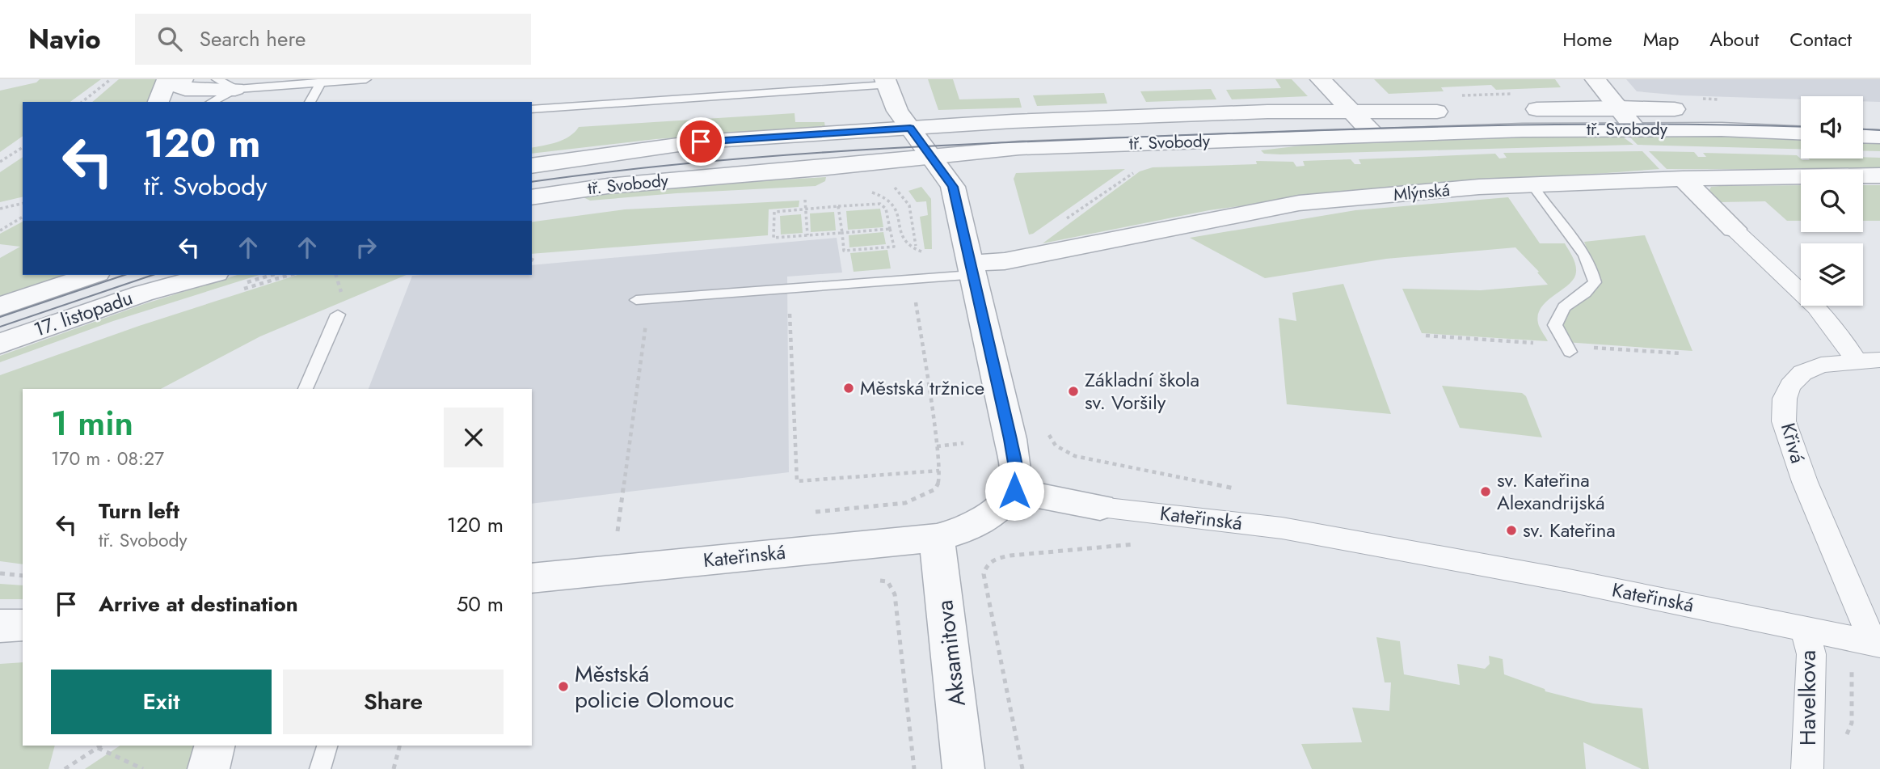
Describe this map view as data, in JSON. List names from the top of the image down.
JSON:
{
  "streets": {
    "street": [
      "tř. Svobody",
      "Mlýnská",
      "17. listopadu",
      "Křivá",
      "Kateřinská",
      "Aksamitova",
      "Havelkova"
    ]
  },
  "crossings": [
    ["Křivá", "Kateřinská"],
    ["Kateřinská", "Aksamitova"],
    ["Kateřinská", "Havelkova"]
  ],
  "places": [
    "Městská tržnice",
    "Základní škola sv. Voršily",
    "sv. Kateřina Alexandrijská",
    "sv. Kateřina",
    "Městská policie Olomouc"
  ],
  "page": {
    "header": "Navio",
    "search": "Search here",
    "nav": [
      "Home",
      "Map",
      "About",
      "Contact"
    ],
    "turn": ["120 m", "tř. Svobody"],
    "heading": ["1 min", "170 m · 08:27"],
    "list": [
      {
        "name": "Turn left",
        "note": "tř. Svobody",
        "value": "120 m"
      },
      {
        "name": "Arrive at destination",
        "value": "50 m"
      }
    ],
    "buttons": ["Exit", "Share"]
  }
}
